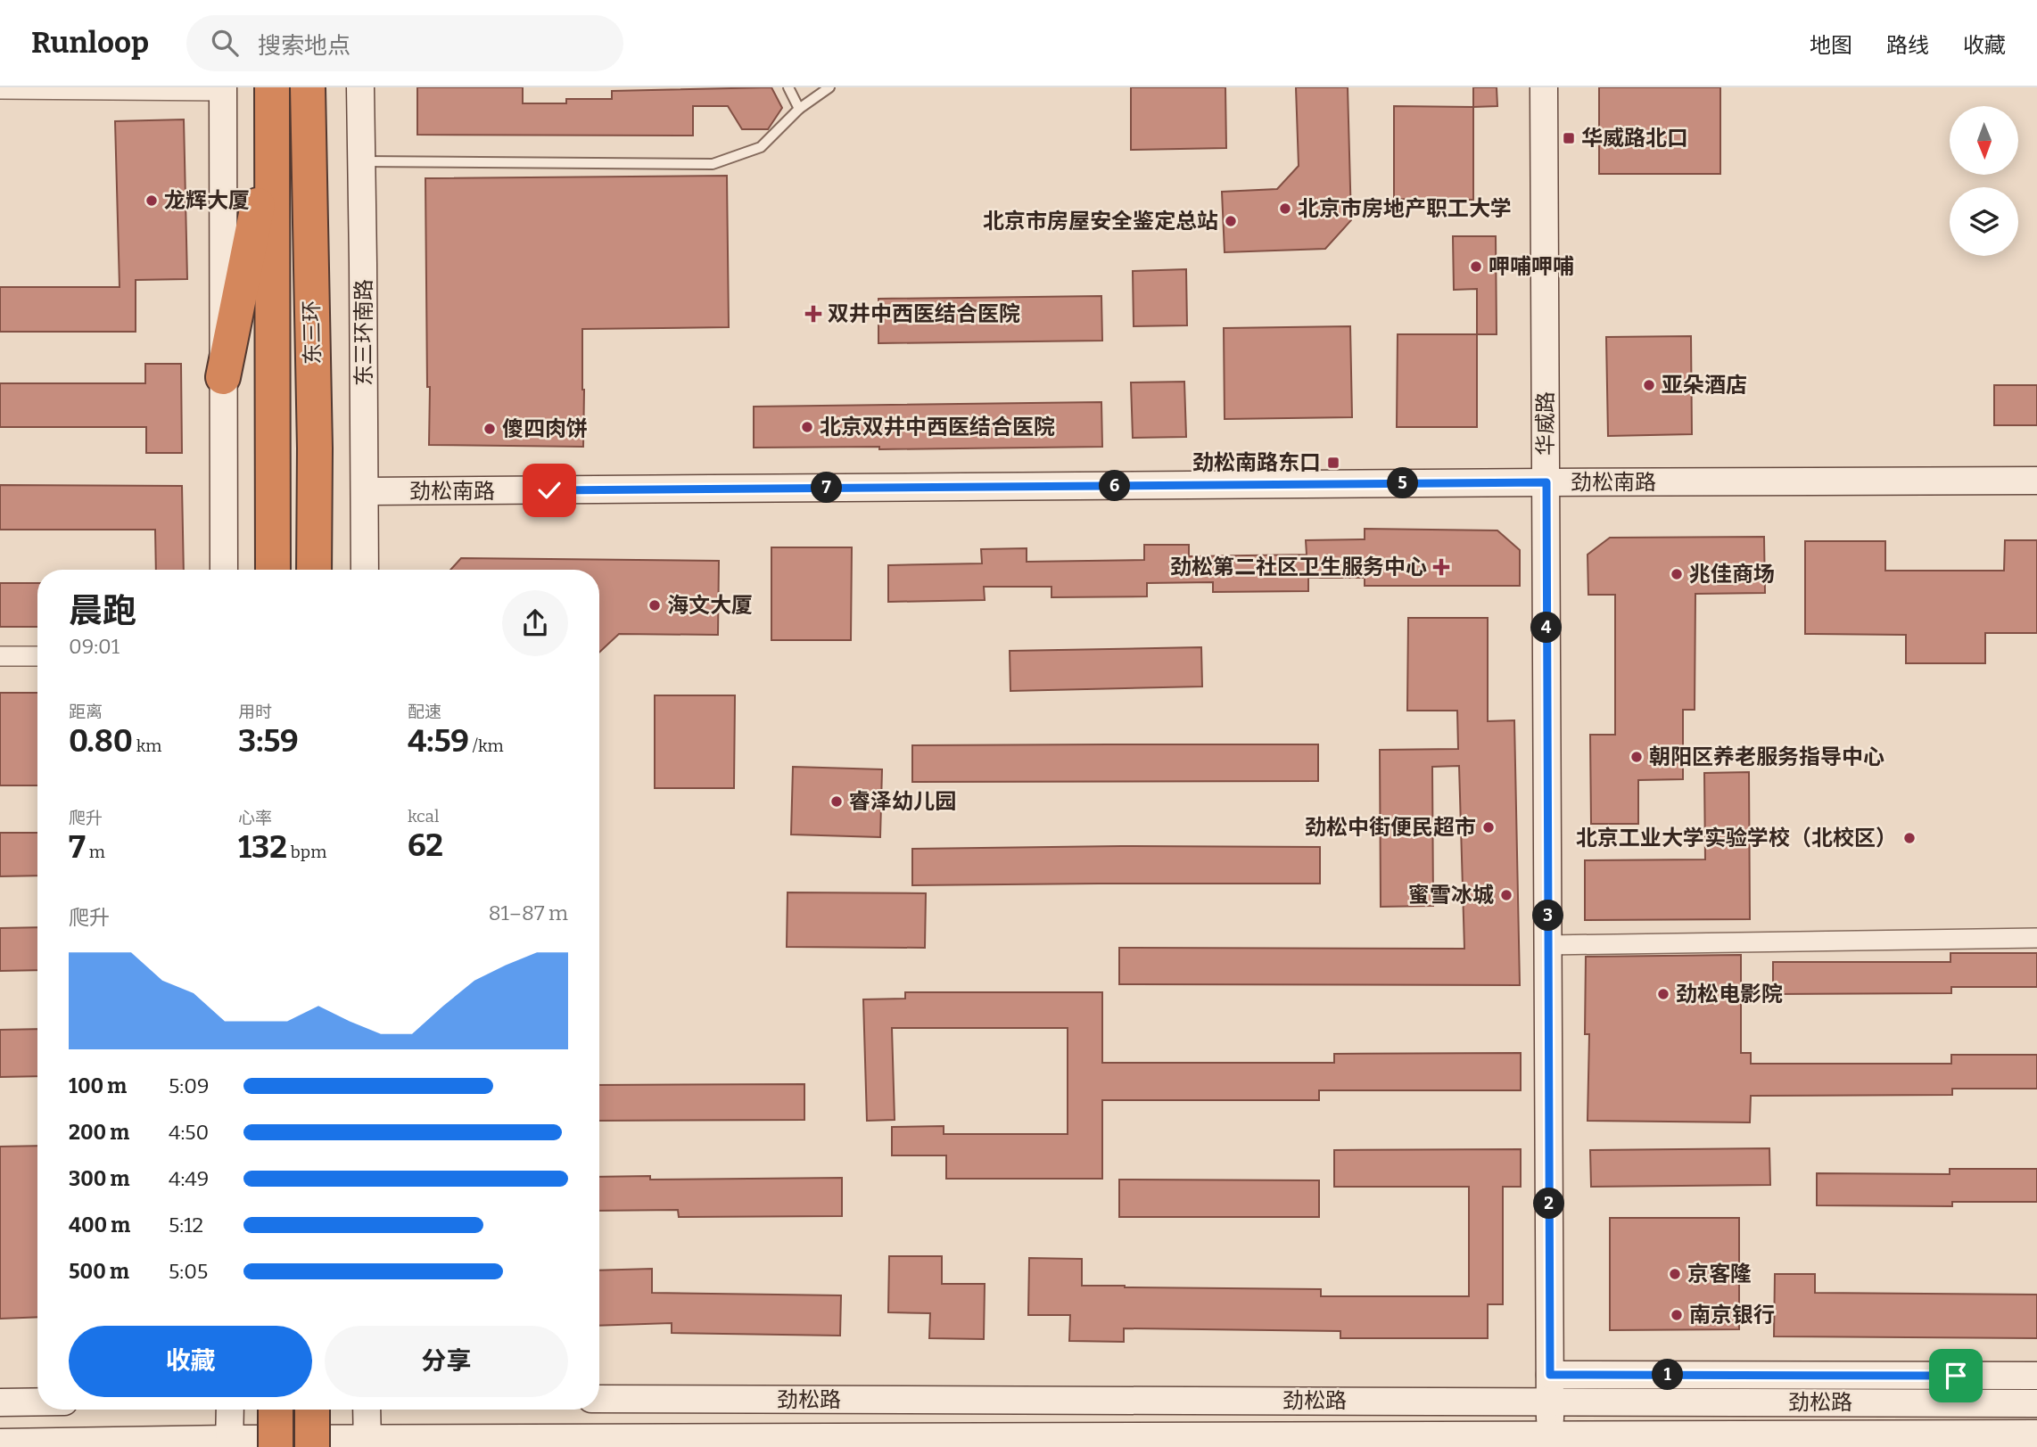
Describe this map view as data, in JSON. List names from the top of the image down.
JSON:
{
  "streets": {
    "highway": ["东三环"],
    "street": [
      "东三环南路",
      "华威路",
      "劲松南路",
      "劲松路"
    ]
  },
  "crossings": [
    ["东三环南路", "劲松南路"],
    ["华威路", "劲松南路"],
    ["华威路", "劲松路"]
  ],
  "places": {
    "transit": ["华威路北口", "劲松南路东口"],
    "other": [
      "龙辉大厦",
      "北京市房地产职工大学",
      "北京市房屋安全鉴定总站",
      "呷哺呷哺",
      "亚朵酒店",
      "北京双井中西医结合医院",
      "傻四肉饼",
      "兆佳商场",
      "海文大厦",
      "朝阳区养老服务指导中心",
      "睿泽幼儿园",
      "劲松中街便民超市",
      "北京工业大学实验学校（北校区）",
      "蜜雪冰城",
      "劲松电影院",
      "京客隆",
      "南京银行"
    ],
    "health": ["双井中西医结合医院", "劲松第二社区卫生服务中心"]
  },
  "north": "bottom",
  "page": {
    "header": "Runloop",
    "search": "搜索地点",
    "nav": ["地图", "路线", "收藏"],
    "pins": [
      "5",
      "6",
      "7",
      "4",
      "3",
      "2",
      "1"
    ],
    "heading": ["晨跑", "09:01"],
    "stats": [
      ["距离", "0.80 km"],
      ["用时", "3:59"],
      ["配速", "4:59 /km"],
      ["爬升", "7 m"],
      ["心率", "132 bpm"],
      ["kcal", "62"]
    ],
    "chart": ["爬升", "81–87 m"],
    "list": [
      {
        "name": "100 m",
        "note": "5:09"
      },
      {
        "name": "200 m",
        "note": "4:50"
      },
      {
        "name": "300 m",
        "note": "4:49"
      },
      {
        "name": "400 m",
        "note": "5:12"
      },
      {
        "name": "500 m",
        "note": "5:05"
      }
    ],
    "buttons": ["收藏", "分享"]
  }
}
